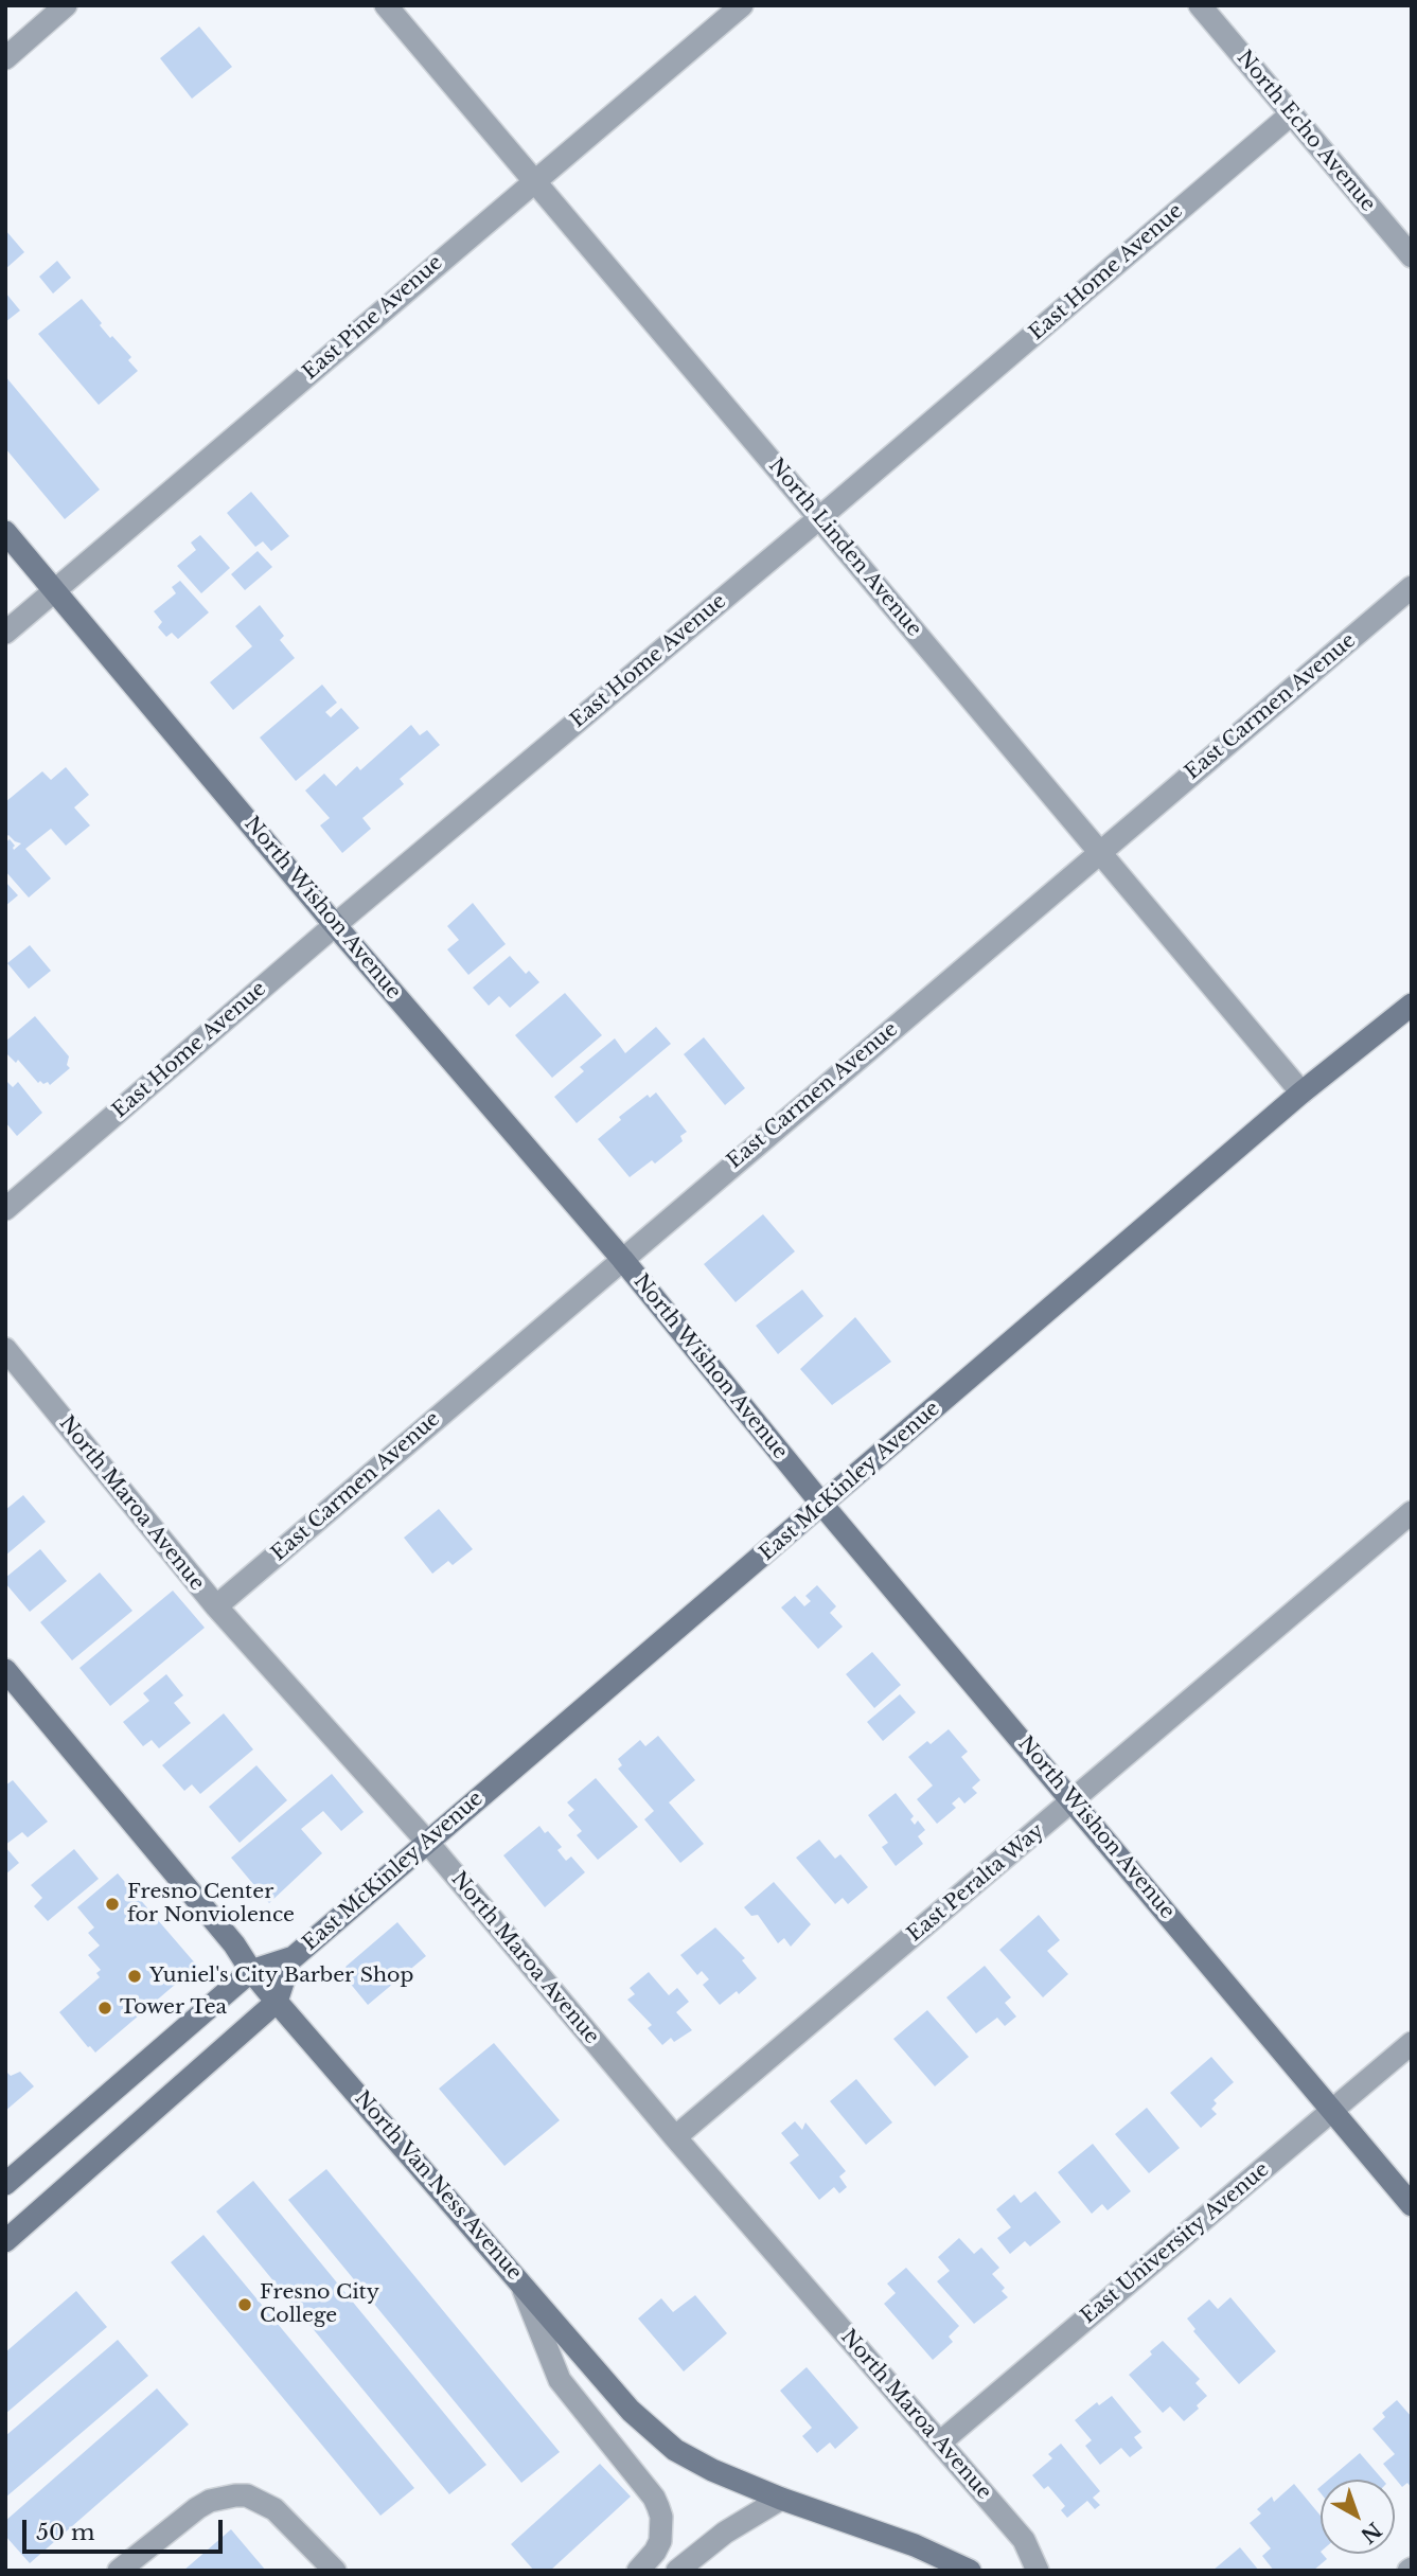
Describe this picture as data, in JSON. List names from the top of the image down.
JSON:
{
  "streets": {
    "main road": ["North Wishon Avenue", "East McKinley Avenue", "North Van Ness Avenue"],
    "street": [
      "North Echo Avenue",
      "East Home Avenue",
      "East Pine Avenue",
      "North Linden Avenue",
      "East Carmen Avenue",
      "North Maroa Avenue",
      "East Peralta Way",
      "East University Avenue"
    ]
  },
  "crossings": [
    ["North Echo Avenue", "East Home Avenue"],
    ["East Home Avenue", "North Linden Avenue"],
    ["East Home Avenue", "North Wishon Avenue"],
    ["East Pine Avenue", "North Linden Avenue"],
    ["East Pine Avenue", "North Wishon Avenue"],
    ["North Linden Avenue", "East Carmen Avenue"],
    ["North Linden Avenue", "East McKinley Avenue"],
    ["East Carmen Avenue", "North Wishon Avenue"],
    ["East Carmen Avenue", "North Maroa Avenue"],
    ["North Wishon Avenue", "East McKinley Avenue"],
    ["North Wishon Avenue", "East Peralta Way"],
    ["North Wishon Avenue", "East University Avenue"],
    ["East McKinley Avenue", "North Maroa Avenue"],
    ["East McKinley Avenue", "North Van Ness Avenue"],
    ["North Maroa Avenue", "East Peralta Way"],
    ["North Maroa Avenue", "East University Avenue"]
  ],
  "places": [
    "Fresno Center for Nonviolence",
    "Yuniel's City Barber Shop",
    "Tower Tea",
    "Fresno City College"
  ],
  "scale_bar": "50 m",
  "north": "bottom right"
}
